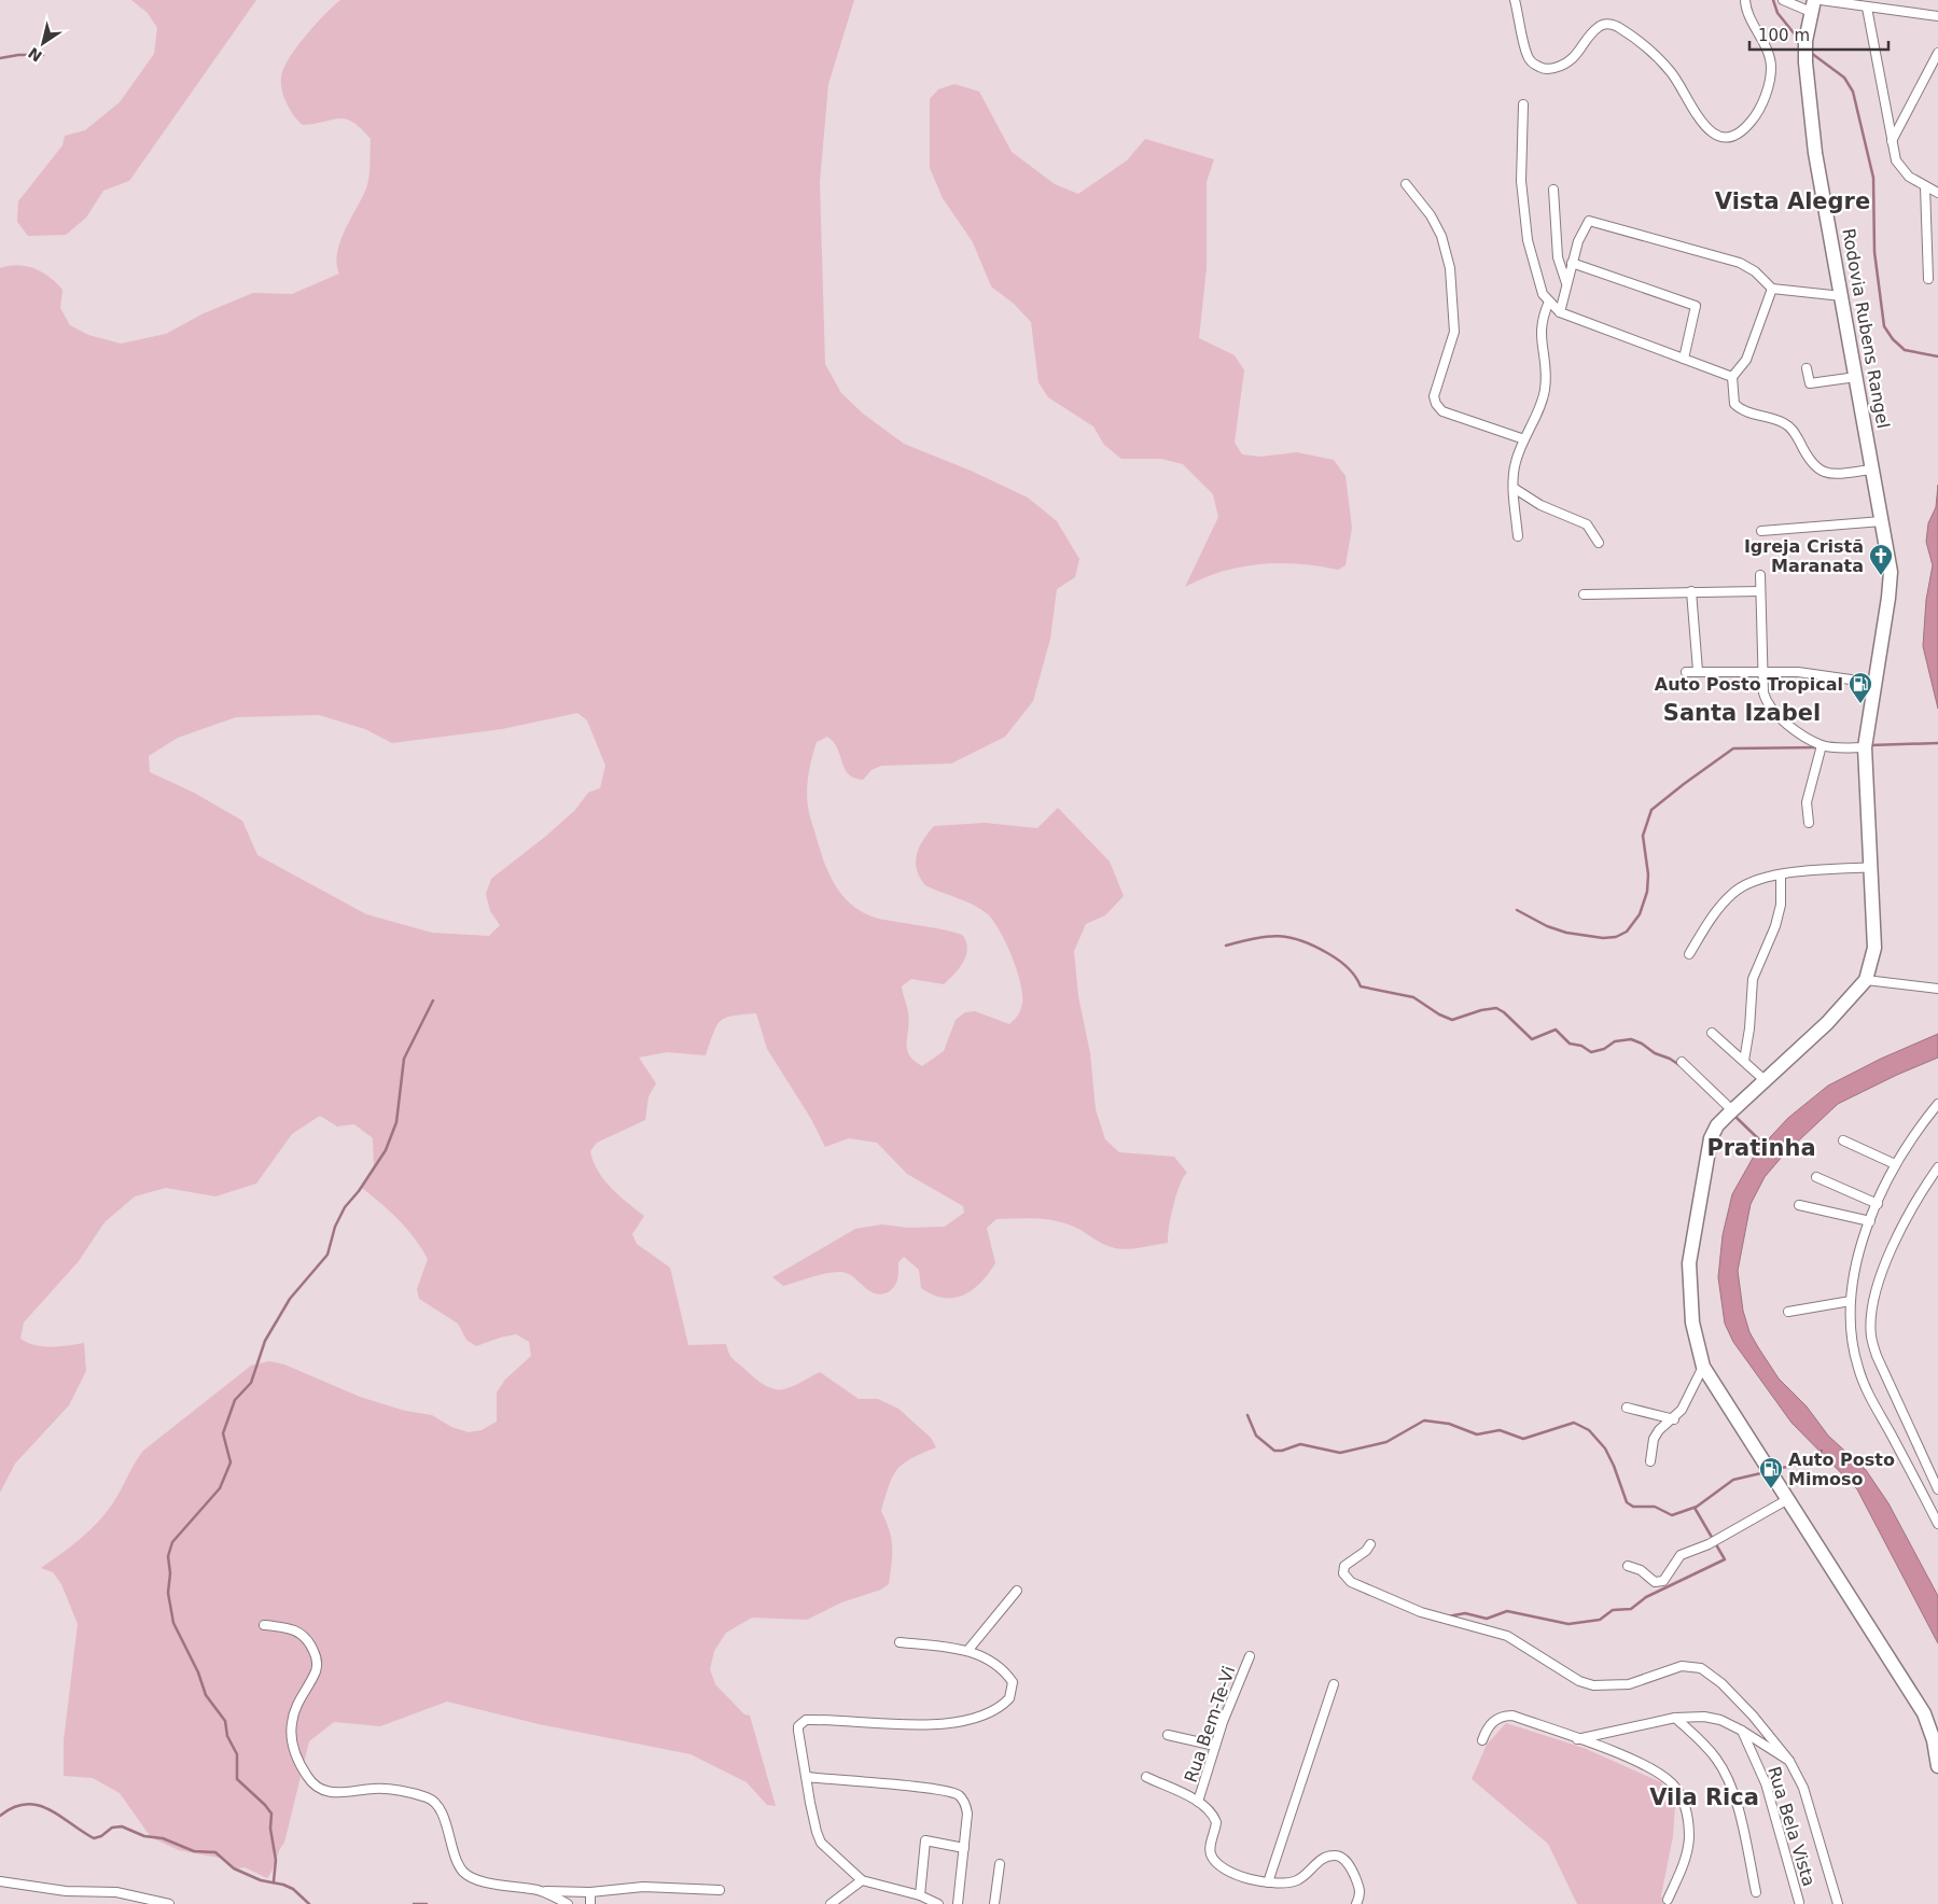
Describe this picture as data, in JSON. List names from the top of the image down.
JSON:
{
  "streets": {
    "main road": ["Rodovia Rubens Rangel"],
    "street": ["Rua Bem-Te-Vi", "Rua Bela Vista"]
  },
  "districts": [
    "Vista Alegre",
    "Santa Izabel",
    "Pratinha",
    "Vila Rica"
  ],
  "places": {
    "church": ["Igreja Cristã Maranata"],
    "fuel station": ["Auto Posto Tropical", "Auto Posto Mimoso"]
  },
  "scale_bar": "100 m",
  "north": "bottom left"
}
